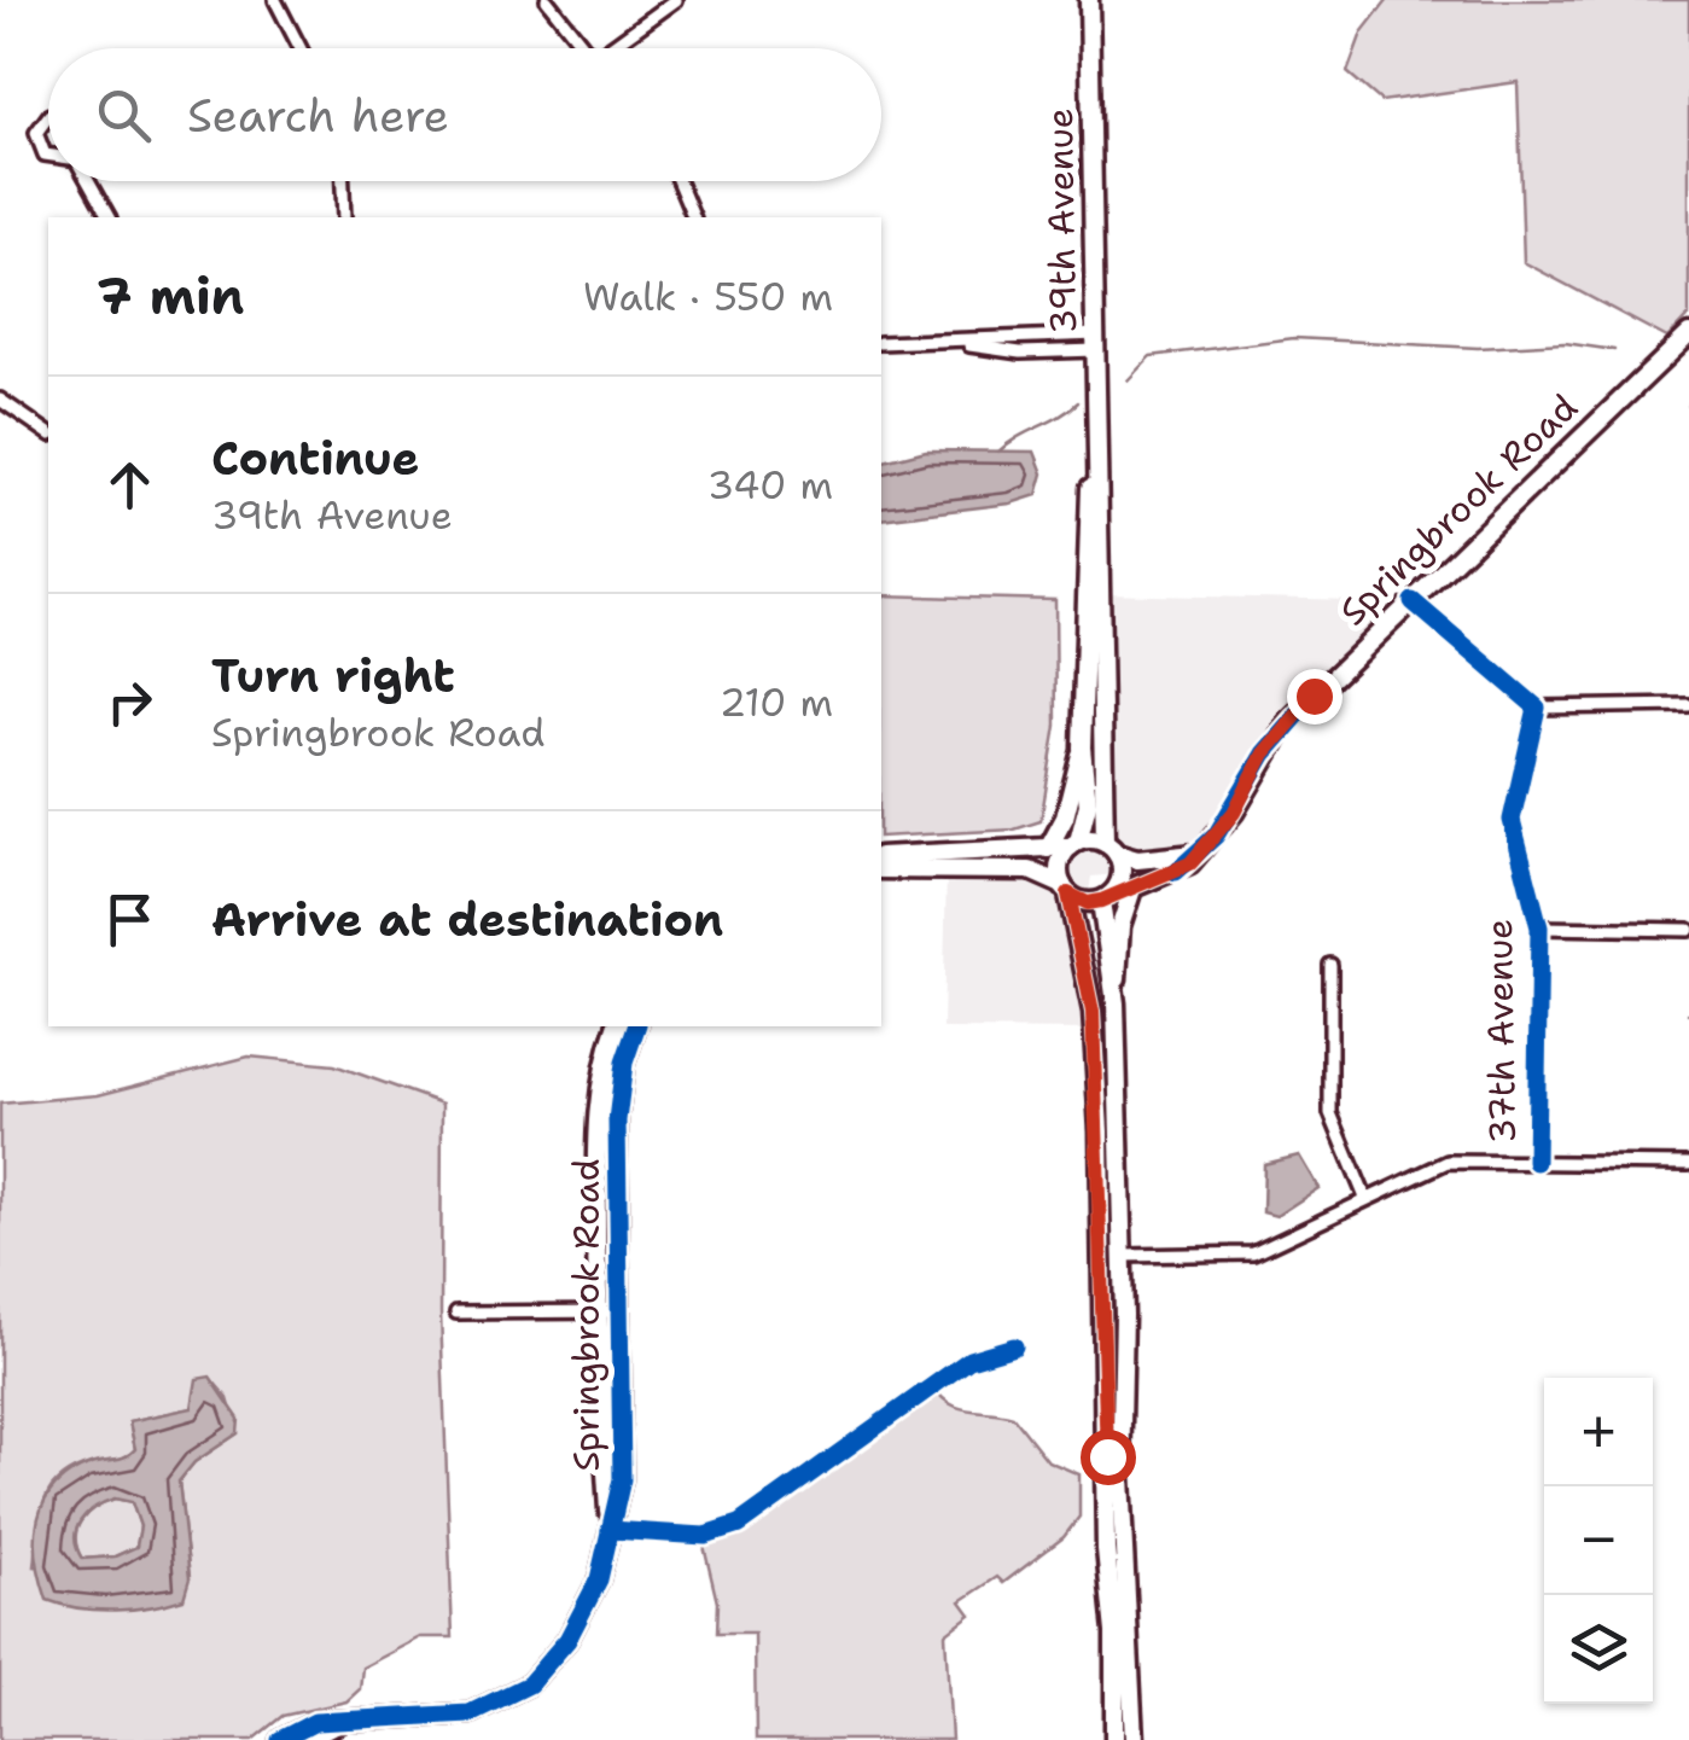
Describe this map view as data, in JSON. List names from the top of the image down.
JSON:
{
  "streets": {
    "main road": ["39th Avenue", "Springbrook Road"],
    "street": ["37th Avenue"]
  },
  "crossings": [
    ["39th Avenue", "Springbrook Road"]
  ],
  "page": {
    "search": "Search here",
    "heading": ["7 min", "Walk · 550 m"],
    "list": [
      ["Continue", "39th Avenue", "340 m"],
      ["Turn right", "Springbrook Road", "210 m"],
      "Arrive at destination"
    ],
    "map_buttons": ["+", "−"]
  }
}
